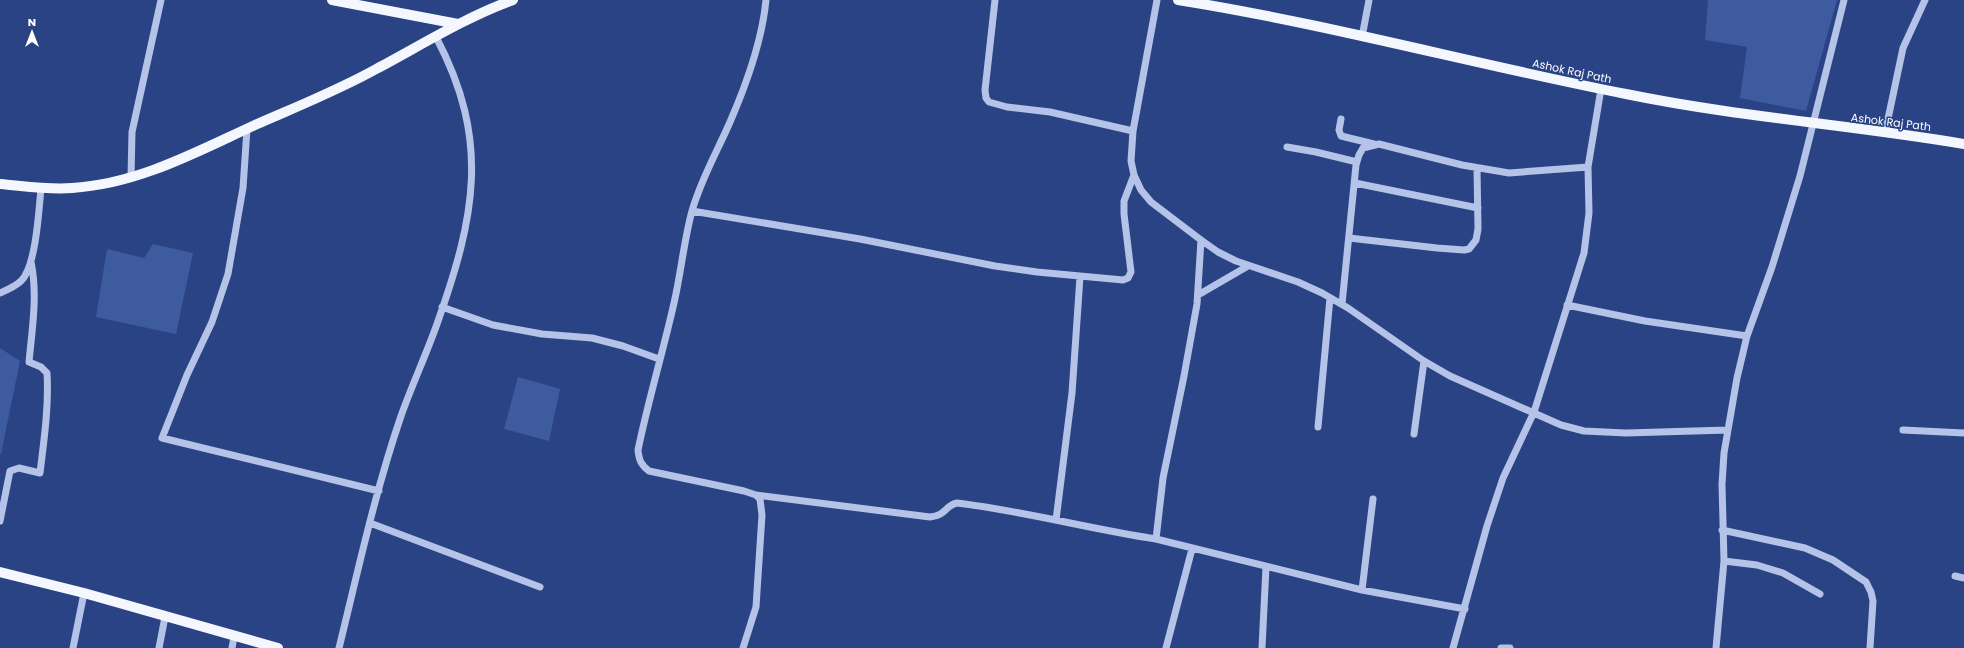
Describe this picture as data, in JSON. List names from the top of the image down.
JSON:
{
  "streets": {
    "main road": ["Ashok Raj Path"]
  },
  "north": "top"
}
